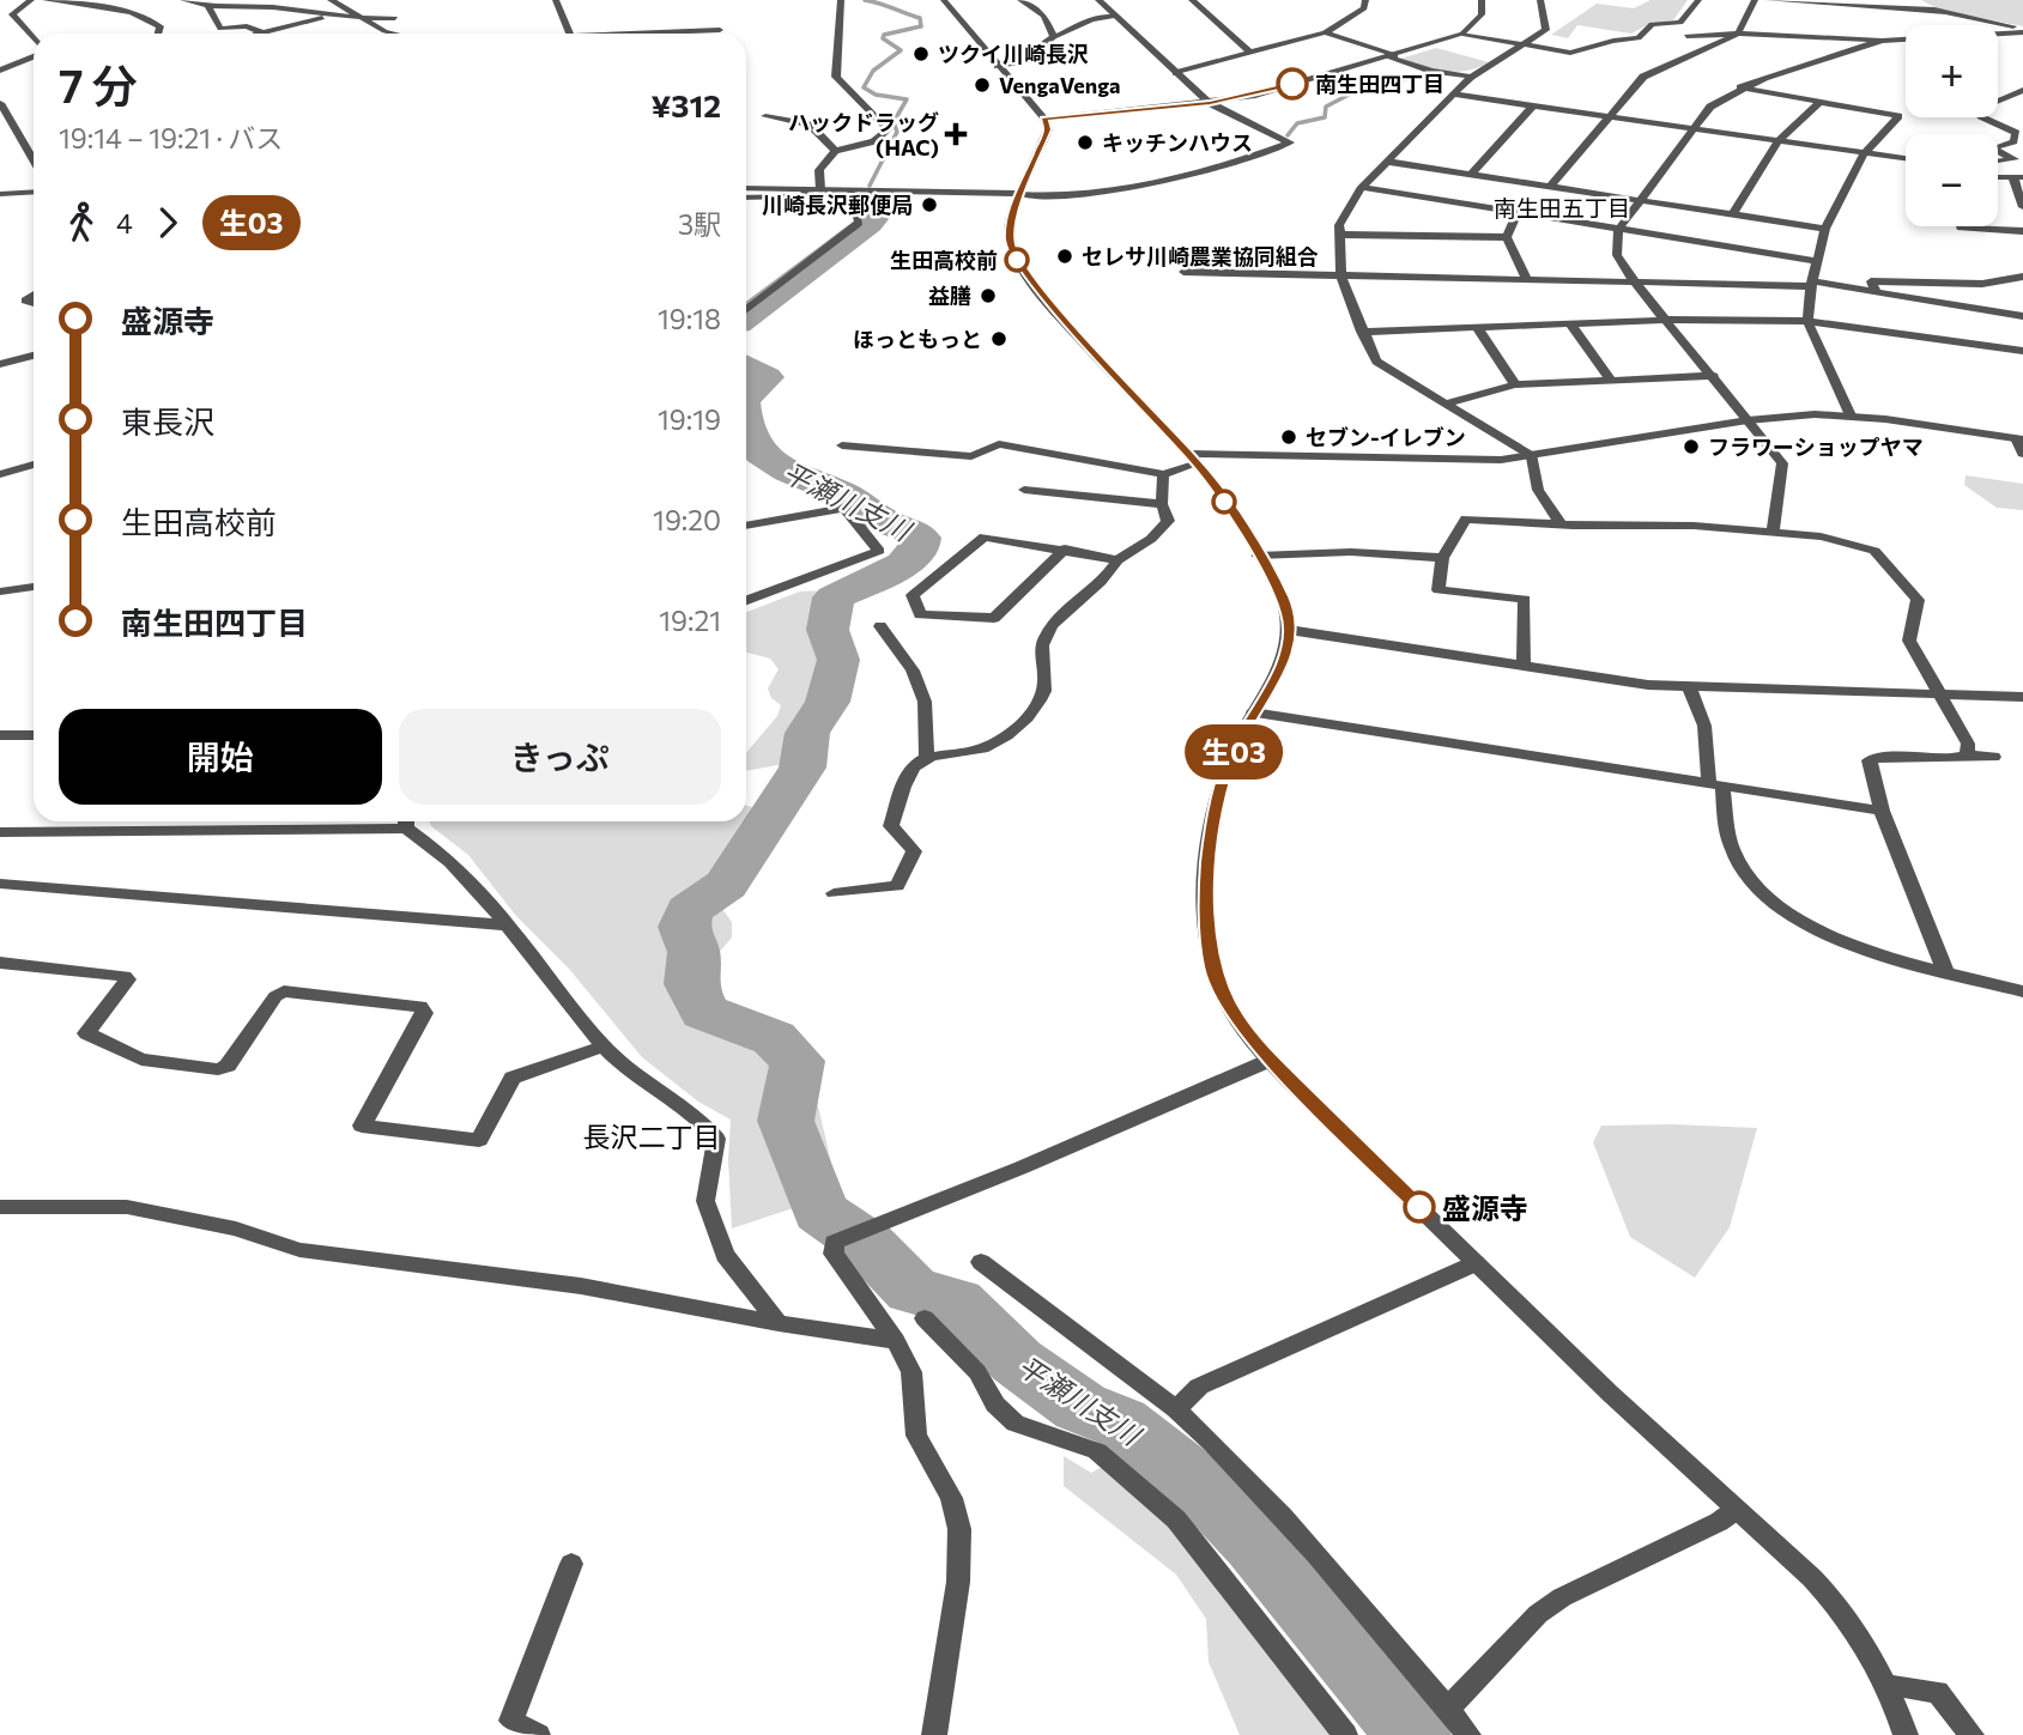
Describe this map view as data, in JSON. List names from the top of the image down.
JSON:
{
  "districts": ["南生田五丁目", "長沢二丁目"],
  "water": ["平瀬川支川"],
  "places": {
    "other": [
      "ツクイ川崎長沢",
      "南生田四丁目",
      "VengaVenga",
      "キッチンハウス",
      "川崎長沢郵便局",
      "セレサ川崎農業協同組合",
      "生田高校前",
      "益膳",
      "ほっともっと",
      "セブン-イレブン",
      "フラワーショップヤマ",
      "盛源寺"
    ],
    "health": ["ハックドラッグ (HAC)"]
  },
  "lines": ["bus line 生03"],
  "page": {
    "on_map": "生03",
    "map_buttons": ["+", "−"],
    "heading": ["7 分", "19:14 – 19:21 · バス", "¥312"],
    "legs": ["4", "生03", "3駅"],
    "list": [
      {
        "name": "盛源寺",
        "value": "19:18"
      },
      {
        "name": "東長沢",
        "value": "19:19"
      },
      {
        "name": "生田高校前",
        "value": "19:20"
      },
      {
        "name": "南生田四丁目",
        "value": "19:21"
      }
    ],
    "buttons": ["開始", "きっぷ"]
  }
}
